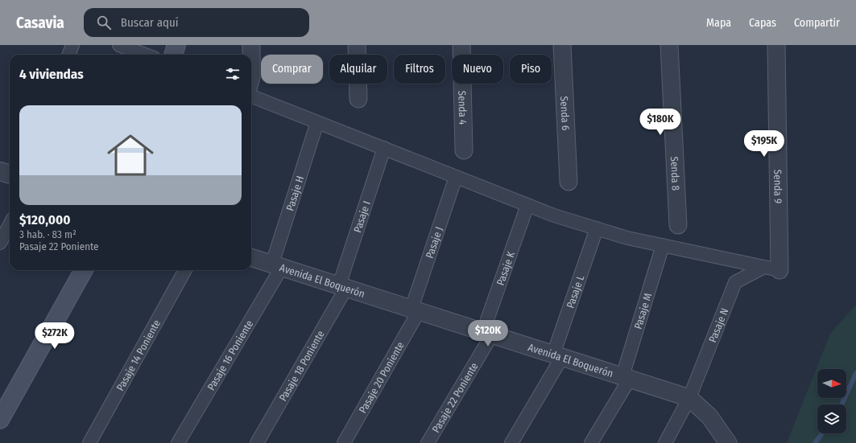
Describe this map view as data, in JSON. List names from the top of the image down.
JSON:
{
  "streets": {
    "street": [
      "Senda 4",
      "Senda 6",
      "Senda 8",
      "Senda 9",
      "Pasaje H",
      "Pasaje I",
      "Pasaje J",
      "Pasaje K",
      "Avenida El Boquerón",
      "Pasaje L",
      "Pasaje M",
      "Pasaje N",
      "Pasaje 14 Poniente",
      "Pasaje 16 Poniente",
      "Pasaje 18 Poniente",
      "Pasaje 20 Poniente",
      "Pasaje 22 Poniente"
    ]
  },
  "crossings": [
    ["Senda 9", "Pasaje N"],
    ["Pasaje H", "Avenida El Boquerón"],
    ["Pasaje H", "Pasaje 16 Poniente"],
    ["Pasaje I", "Avenida El Boquerón"],
    ["Pasaje I", "Pasaje 18 Poniente"],
    ["Pasaje J", "Avenida El Boquerón"],
    ["Pasaje J", "Pasaje 20 Poniente"],
    ["Pasaje K", "Avenida El Boquerón"],
    ["Pasaje K", "Pasaje 22 Poniente"],
    ["Avenida El Boquerón", "Pasaje L"],
    ["Avenida El Boquerón", "Pasaje M"],
    ["Avenida El Boquerón", "Pasaje N"],
    ["Avenida El Boquerón", "Pasaje 16 Poniente"],
    ["Avenida El Boquerón", "Pasaje 18 Poniente"],
    ["Avenida El Boquerón", "Pasaje 20 Poniente"],
    ["Avenida El Boquerón", "Pasaje 22 Poniente"]
  ],
  "north": "right",
  "page": {
    "header": "Casavia",
    "search": "Buscar aquí",
    "nav": ["Mapa", "Capas", "Compartir"],
    "chip": [
      "Comprar",
      "Alquilar",
      "Filtros",
      "Nuevo",
      "Piso"
    ],
    "heading": "4 viviendas",
    "list": [
      {
        "name": "$120,000",
        "note": "3 hab. · 83 m² · Pasaje 22 Poniente"
      }
    ],
    "price": [
      "$180K",
      "$195K",
      "$120K",
      "$272K"
    ]
  }
}
